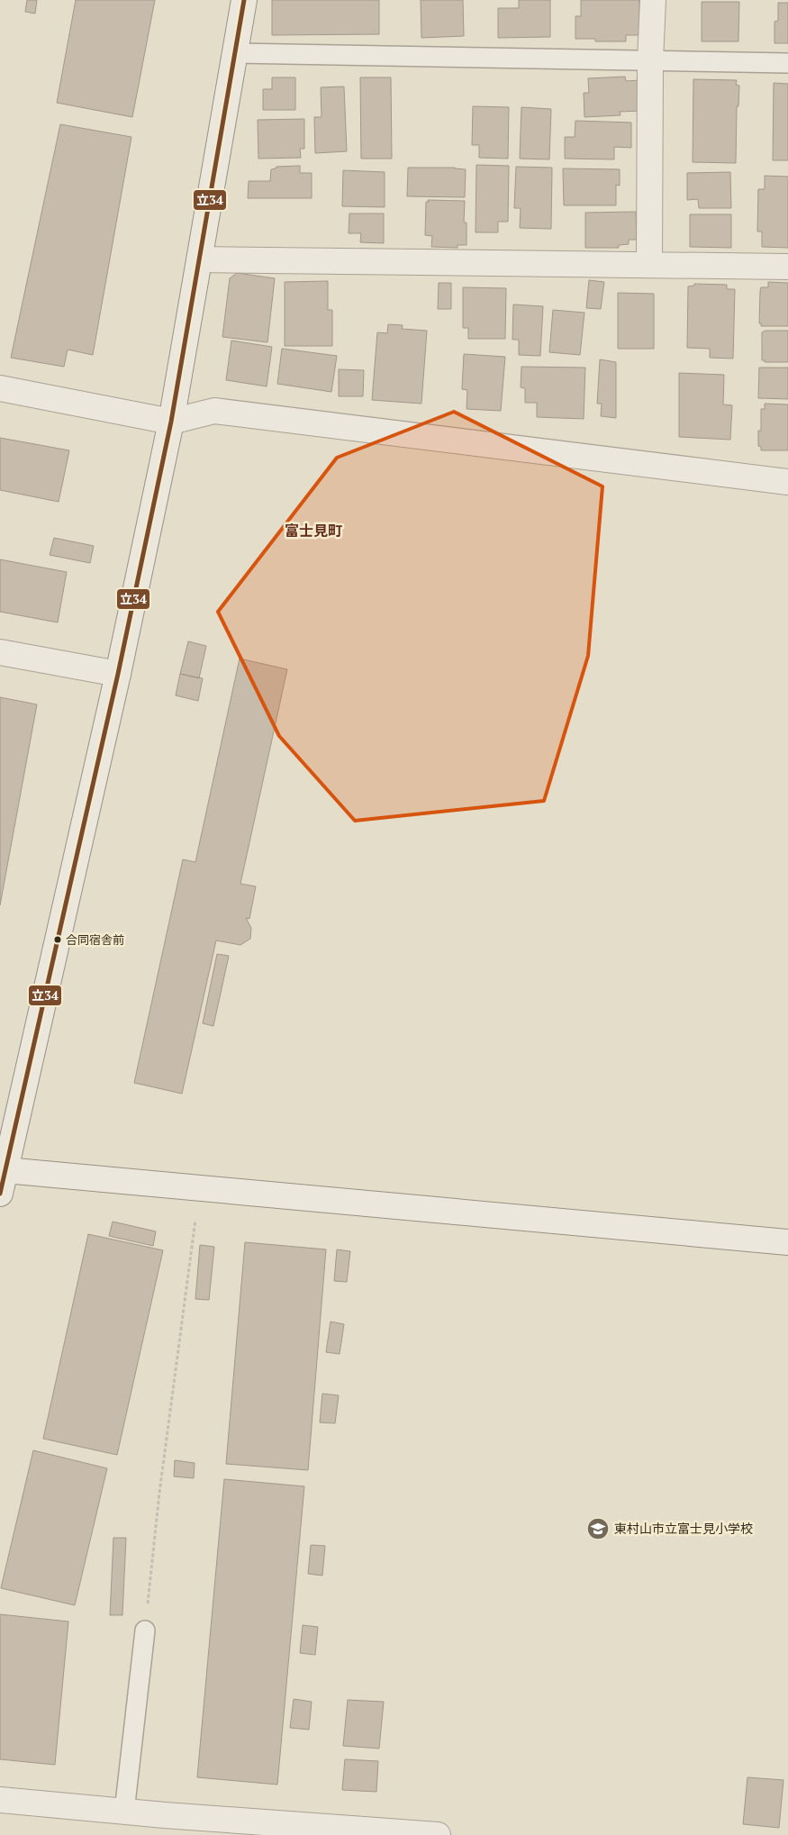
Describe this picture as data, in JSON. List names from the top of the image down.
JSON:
{
  "districts": ["富士見町"],
  "places": {
    "other": ["合同宿舎前"],
    "school or university": ["東村山市立富士見小学校"]
  },
  "lines": ["transit line 立34"]
}
